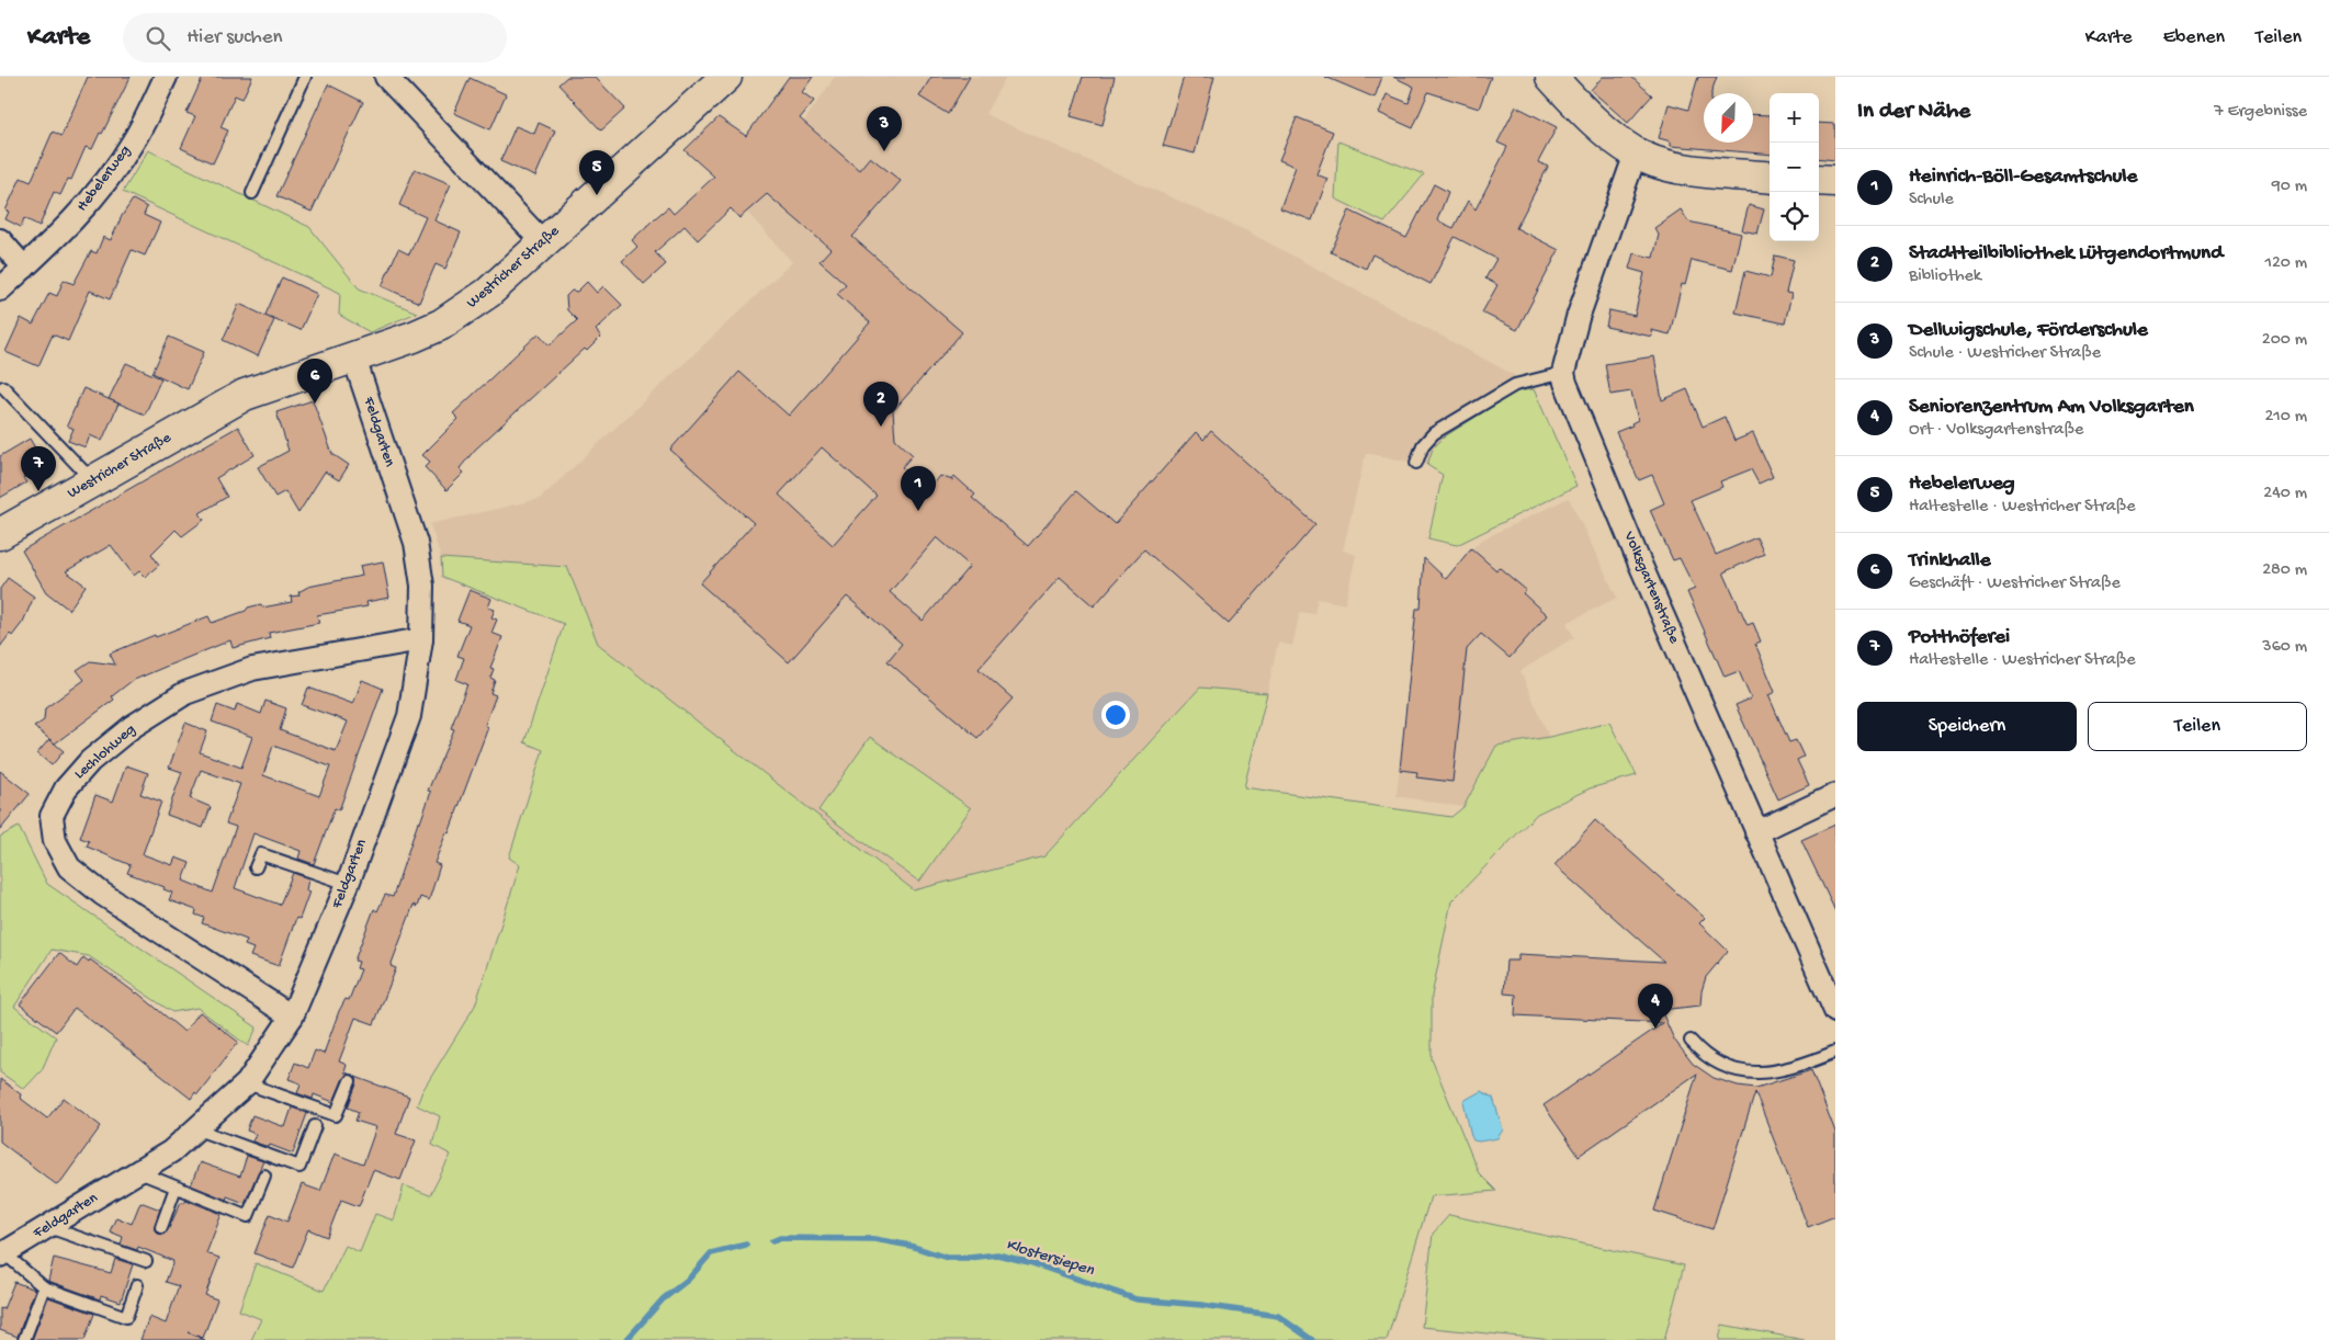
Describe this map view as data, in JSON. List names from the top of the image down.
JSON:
{
  "streets": {
    "street": [
      "Hebelerweg",
      "Westricher Straße",
      "Feldgarten",
      "Volksgartenstraße",
      "Lechlohweg"
    ]
  },
  "crossings": [
    ["Westricher Straße", "Feldgarten"],
    ["Feldgarten", "Lechlohweg"]
  ],
  "water": ["Klostersiepen"],
  "north": "bottom left",
  "page": {
    "header": "Karte",
    "search": "Hier suchen",
    "nav": ["Karte", "Ebenen", "Teilen"],
    "heading": ["In der Nähe", "7 Ergebnisse"],
    "map_buttons": ["+", "−"],
    "pins": [
      "3",
      "5",
      "6",
      "2",
      "7",
      "1",
      "4"
    ],
    "list": [
      {
        "mark": "1",
        "name": "Heinrich-Böll-Gesamtschule",
        "note": "Schule",
        "value": "90 m"
      },
      {
        "mark": "2",
        "name": "Stadtteilbibliothek Lütgendortmund",
        "note": "Bibliothek",
        "value": "120 m"
      },
      {
        "mark": "3",
        "name": "Dellwigschule, Förderschule",
        "note": "Schule · Westricher Straße",
        "value": "200 m"
      },
      {
        "mark": "4",
        "name": "Seniorenzentrum Am Volksgarten",
        "note": "Ort · Volksgartenstraße",
        "value": "210 m"
      },
      {
        "mark": "5",
        "name": "Hebelerweg",
        "note": "Haltestelle · Westricher Straße",
        "value": "240 m"
      },
      {
        "mark": "6",
        "name": "Trinkhalle",
        "note": "Geschäft · Westricher Straße",
        "value": "280 m"
      },
      {
        "mark": "7",
        "name": "Potthöferei",
        "note": "Haltestelle · Westricher Straße",
        "value": "360 m"
      }
    ],
    "buttons": ["Speichern", "Teilen"]
  }
}
